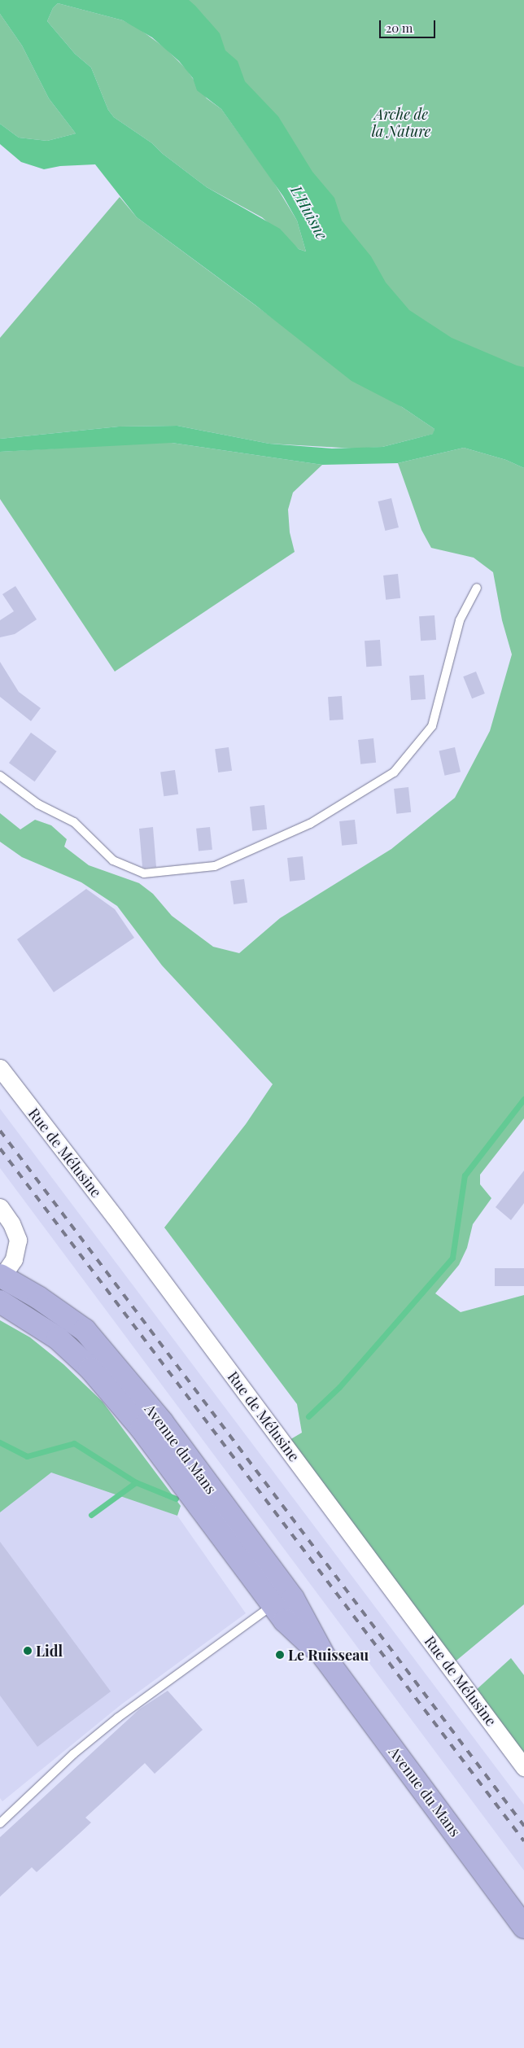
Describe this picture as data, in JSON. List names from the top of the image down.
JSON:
{
  "streets": {
    "main road": ["Avenue du Mans"],
    "street": ["Rue de Mélusine"]
  },
  "water": ["L'Huisne"],
  "parks": ["Arche de la Nature"],
  "places": ["Lidl", "Le Ruisseau"],
  "scale_bar": "20 m"
}
